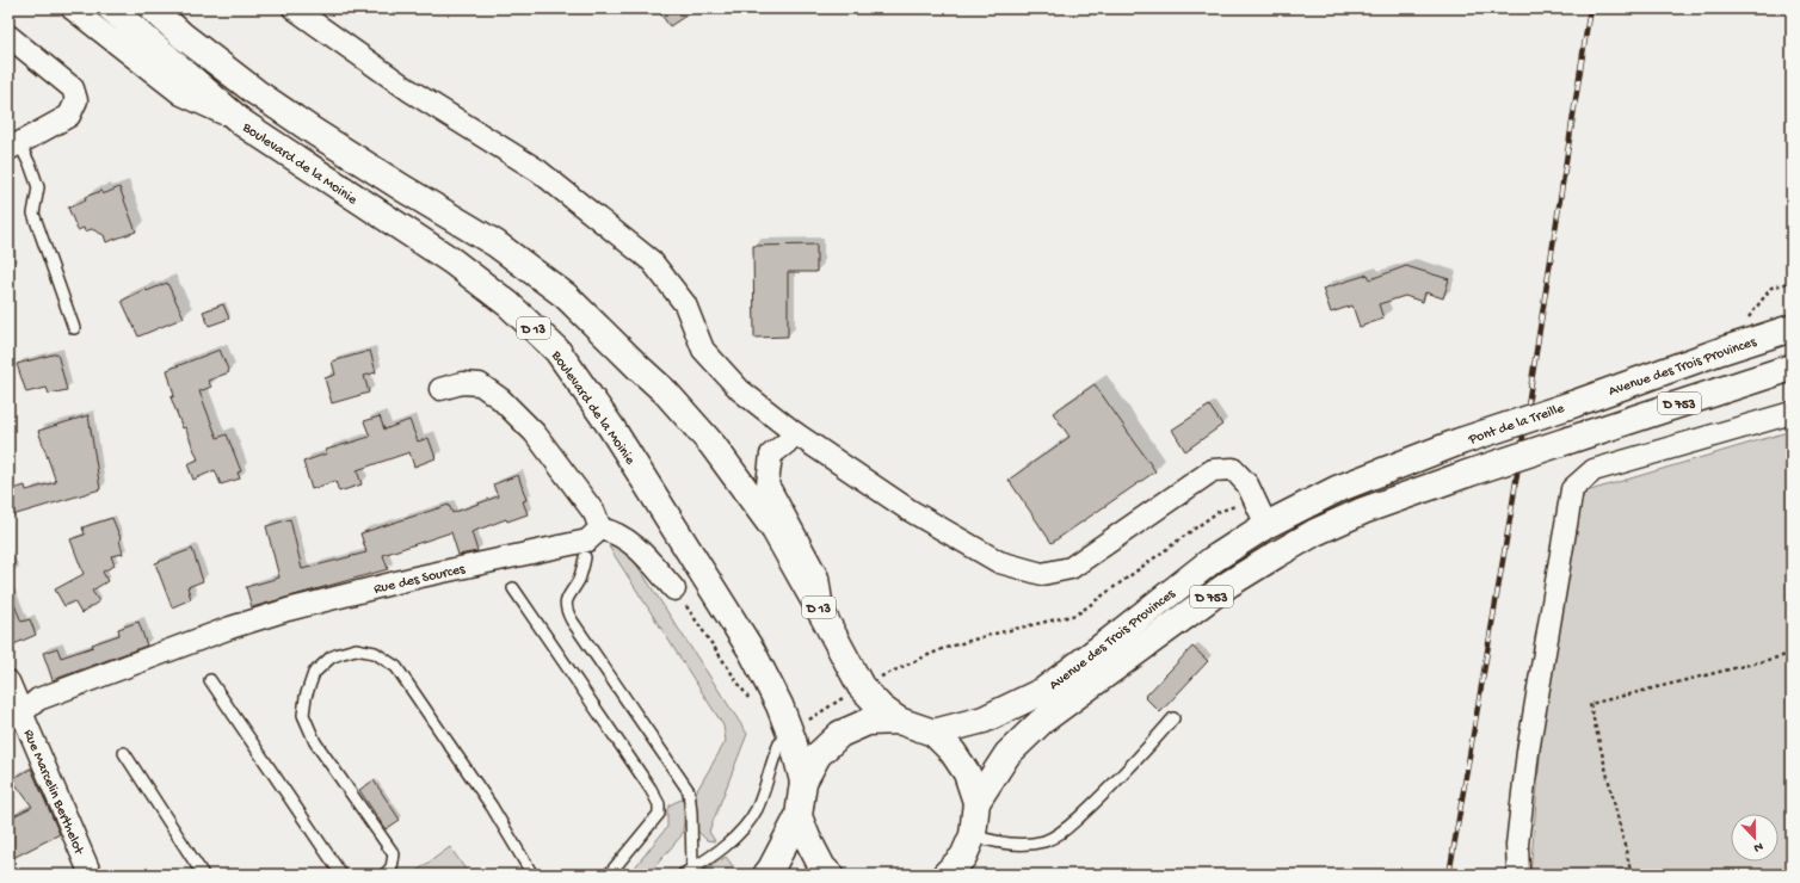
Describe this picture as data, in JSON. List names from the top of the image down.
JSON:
{
  "streets": {
    "main road": [
      "Boulevard de la Moinie",
      "D 13",
      "Avenue des Trois Provinces",
      "D 753",
      "Pont de la Treille"
    ],
    "street": ["Rue des Sources", "Rue Marcelin Berthelot"]
  },
  "crossings": [
    ["Avenue des Trois Provinces", "Pont de la Treille"],
    ["Rue des Sources", "Rue Marcelin Berthelot"]
  ],
  "north": "bottom"
}
